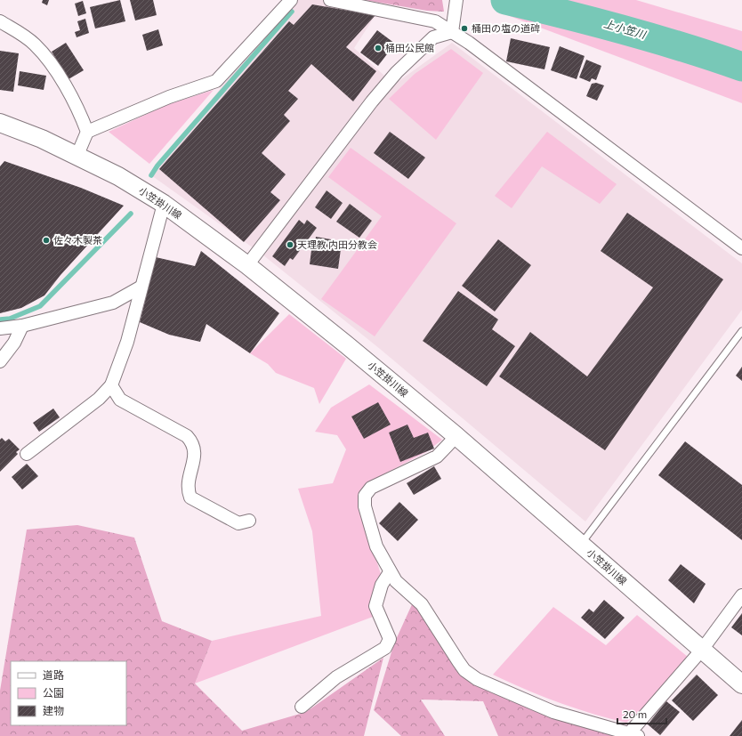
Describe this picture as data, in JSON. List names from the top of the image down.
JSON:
{
  "streets": {
    "main road": ["小笠掛川線"]
  },
  "water": ["上小笠川"],
  "places": [
    "桶田の塩の道碑",
    "桶田公民館",
    "佐々木製茶",
    "天理教 内田分教会"
  ],
  "legend": ["道路", "公園", "建物"],
  "scale_bar": "20 m"
}
